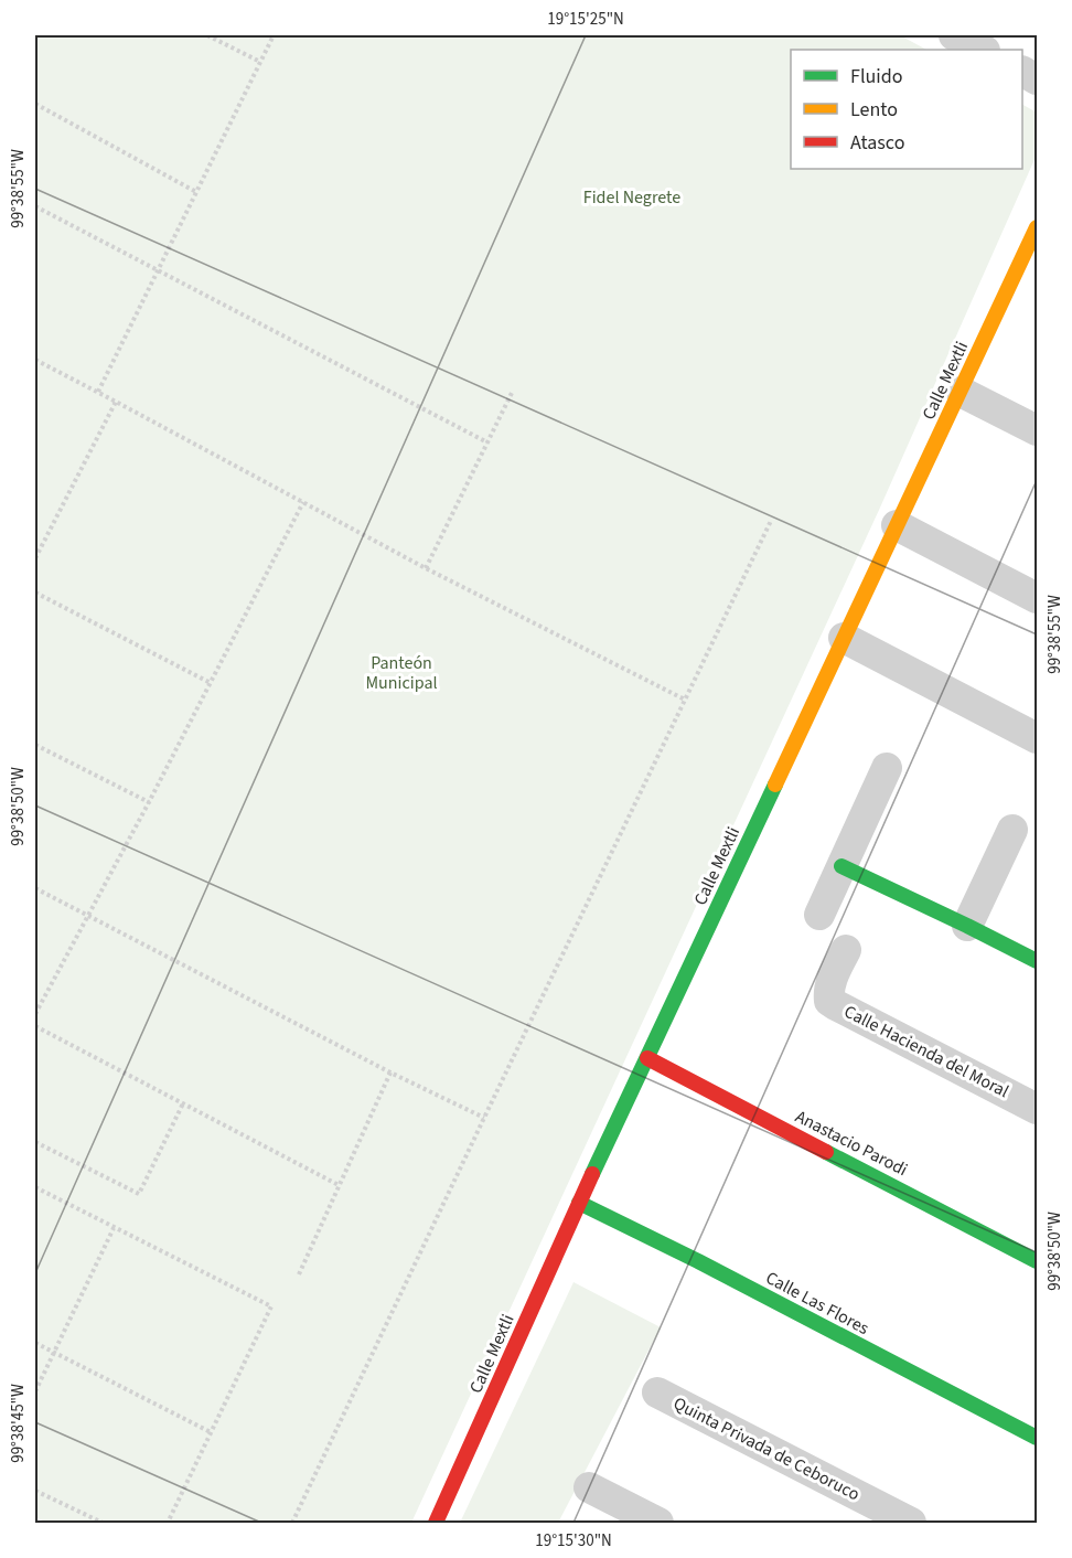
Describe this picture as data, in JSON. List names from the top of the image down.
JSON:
{
  "streets": {
    "street": [
      "Calle Mextli",
      "Calle Hacienda del Moral",
      "Anastacio Parodi",
      "Calle Las Flores",
      "Quinta Privada de Ceboruco"
    ]
  },
  "crossings": [
    ["Calle Mextli", "Anastacio Parodi"],
    ["Calle Mextli", "Calle Las Flores"]
  ],
  "parks": ["Fidel Negrete", "Panteón Municipal"],
  "legend": ["Fluido", "Lento", "Atasco"],
  "coordinates": [
    "19°15'25\"N",
    "99°38'55\"W",
    "99°38'50\"W",
    "99°38'45\"W",
    "19°15'30\"N"
  ]
}
